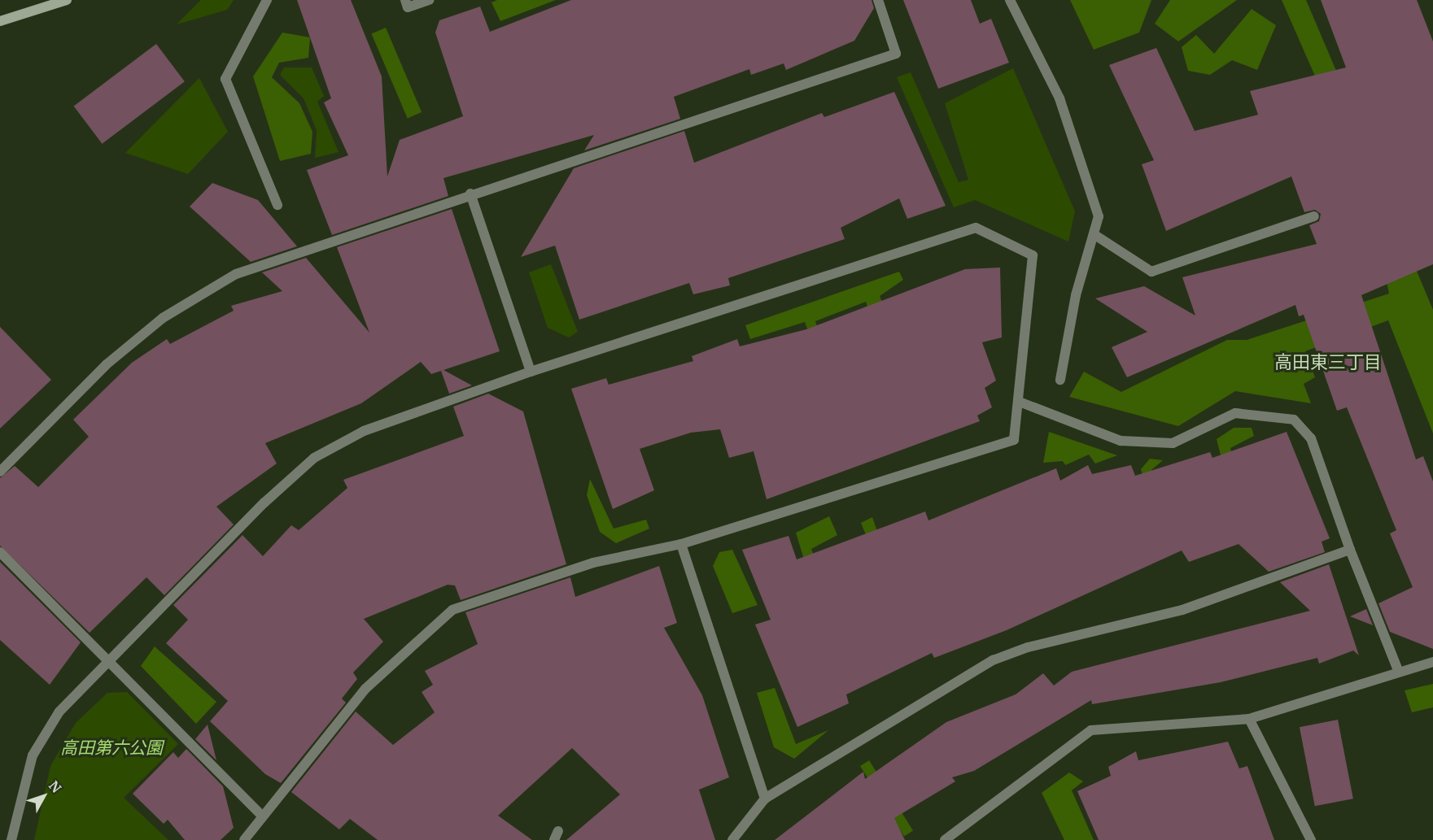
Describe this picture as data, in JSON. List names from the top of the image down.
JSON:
{
  "districts": ["高田東三丁目"],
  "parks": ["高田第六公園"],
  "north": "top right"
}
